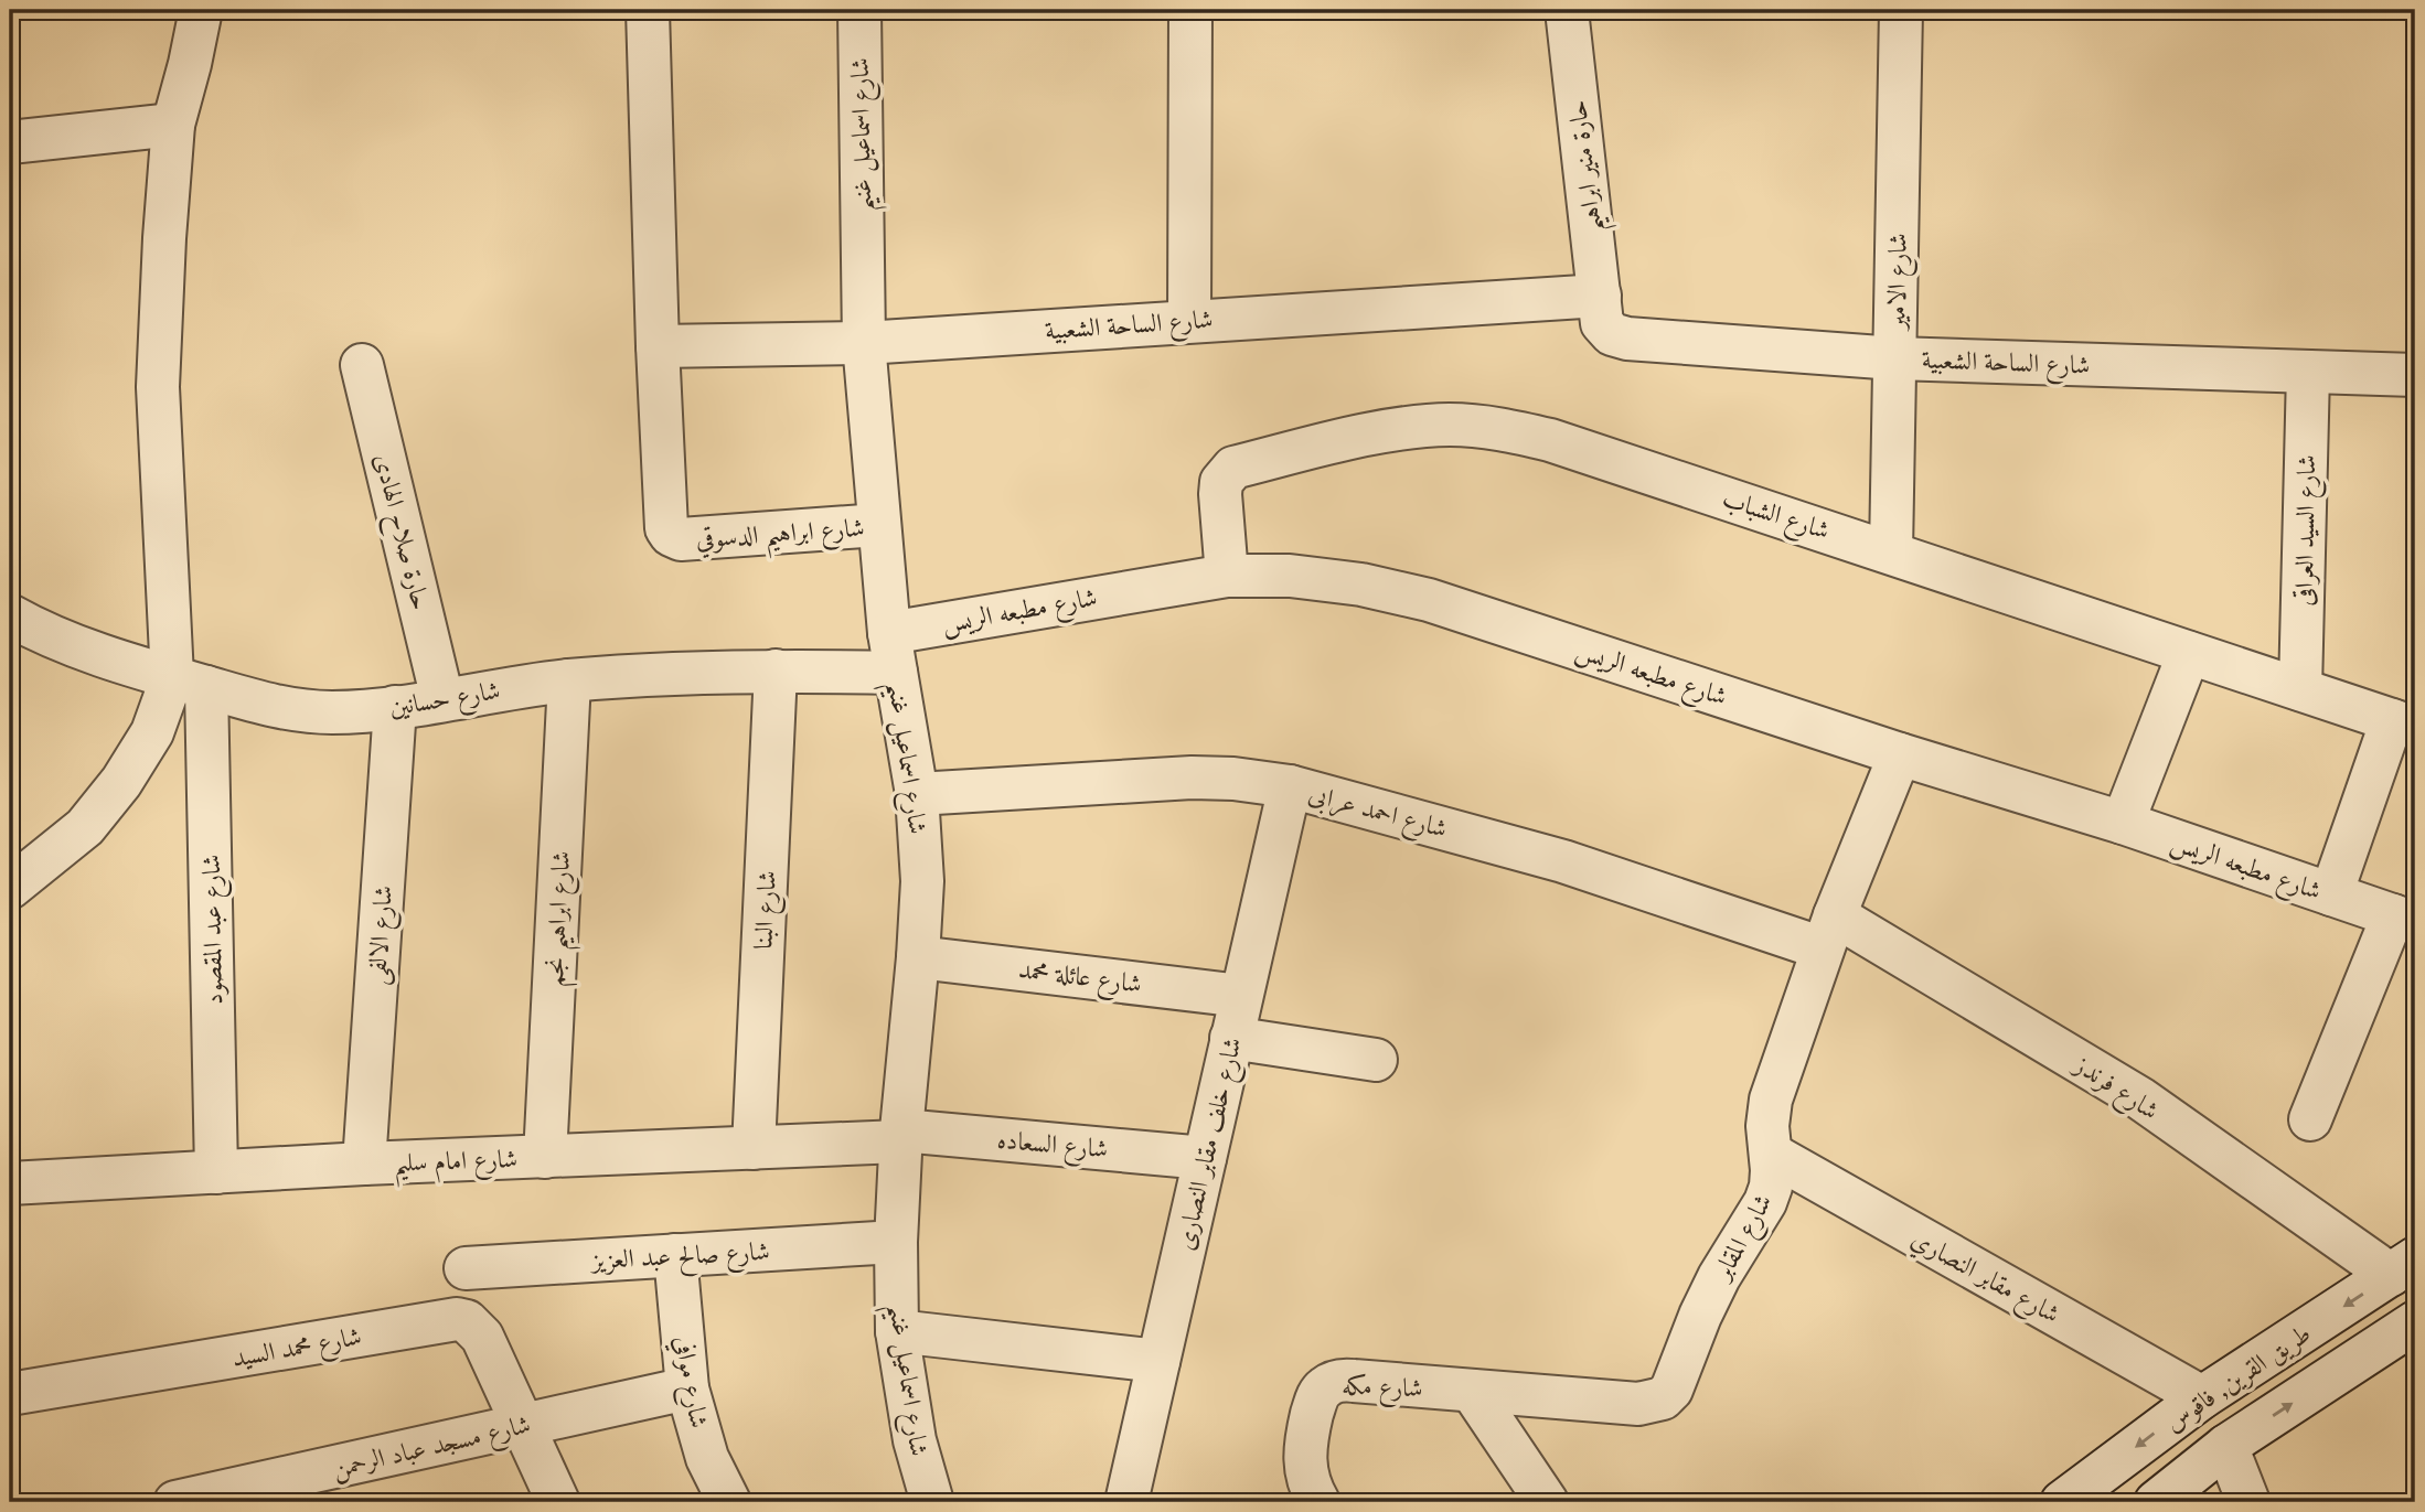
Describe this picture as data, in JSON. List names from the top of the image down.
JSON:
{
  "streets": {
    "street": [
      "شارع اسماعيل غنيم",
      "حارة منير ابراهيم",
      "شارع الامير",
      "شارع الساحة الشعبية",
      "شارع الشباب",
      "شارع السيد العراقى",
      "حارة صلاح الهادى",
      "شارع ابراهيم الدسوقي",
      "شارع مطبعه الريس",
      "شارع حسانين",
      "شارع احمد عرابى",
      "شارع البنا",
      "شارع ابراهيم نجم",
      "شارع عبد المقصود",
      "شارع الالفى",
      "شارع عائلة محمد",
      "شارع فرندز",
      "شارع السعاده",
      "شارع خلف مقابر النصارى",
      "شارع امام سليم",
      "شارع المقابر",
      "شارع صالح عبد العزيز",
      "شارع مقابر النصاري",
      "شارع محمد السيد",
      "طريق القرين, فاقوس",
      "شارع موافي",
      "شارع مكه",
      "شارع مسجد عباد الرحمن"
    ]
  },
  "crossings": [
    ["شارع اسماعيل غنيم", "شارع الساحة الشعبية"],
    ["شارع اسماعيل غنيم", "شارع ابراهيم الدسوقي"],
    ["شارع اسماعيل غنيم", "شارع مطبعه الريس"],
    ["شارع اسماعيل غنيم", "شارع حسانين"],
    ["شارع اسماعيل غنيم", "شارع احمد عرابى"],
    ["شارع اسماعيل غنيم", "شارع عائلة محمد"],
    ["شارع اسماعيل غنيم", "شارع السعاده"],
    ["شارع اسماعيل غنيم", "شارع امام سليم"],
    ["شارع اسماعيل غنيم", "شارع صالح عبد العزيز"],
    ["حارة منير ابراهيم", "شارع الساحة الشعبية"],
    ["شارع الامير", "شارع الساحة الشعبية"],
    ["شارع الامير", "شارع الشباب"],
    ["شارع الساحة الشعبية", "شارع السيد العراقى"],
    ["شارع الساحة الشعبية", "شارع ابراهيم الدسوقي"],
    ["شارع الشباب", "شارع السيد العراقى"],
    ["شارع الشباب", "شارع مطبعه الريس"],
    ["حارة صلاح الهادى", "شارع حسانين"],
    ["شارع مطبعه الريس", "شارع المقابر"],
    ["شارع حسانين", "شارع البنا"],
    ["شارع حسانين", "شارع ابراهيم نجم"],
    ["شارع حسانين", "شارع عبد المقصود"],
    ["شارع حسانين", "شارع الالفى"],
    ["شارع احمد عرابى", "شارع فرندز"],
    ["شارع احمد عرابى", "شارع خلف مقابر النصارى"],
    ["شارع احمد عرابى", "شارع المقابر"],
    ["شارع البنا", "شارع امام سليم"],
    ["شارع ابراهيم نجم", "شارع امام سليم"],
    ["شارع عبد المقصود", "شارع امام سليم"],
    ["شارع الالفى", "شارع امام سليم"],
    ["شارع عائلة محمد", "شارع خلف مقابر النصارى"],
    ["شارع فرندز", "شارع المقابر"],
    ["شارع فرندز", "طريق القرين, فاقوس"],
    ["شارع السعاده", "شارع خلف مقابر النصارى"],
    ["شارع السعاده", "شارع امام سليم"],
    ["شارع المقابر", "شارع مقابر النصاري"],
    ["شارع المقابر", "شارع مكه"],
    ["شارع صالح عبد العزيز", "شارع موافي"],
    ["شارع مقابر النصاري", "طريق القرين, فاقوس"],
    ["شارع محمد السيد", "شارع مسجد عباد الرحمن"],
    ["شارع موافي", "شارع مسجد عباد الرحمن"]
  ]
}
